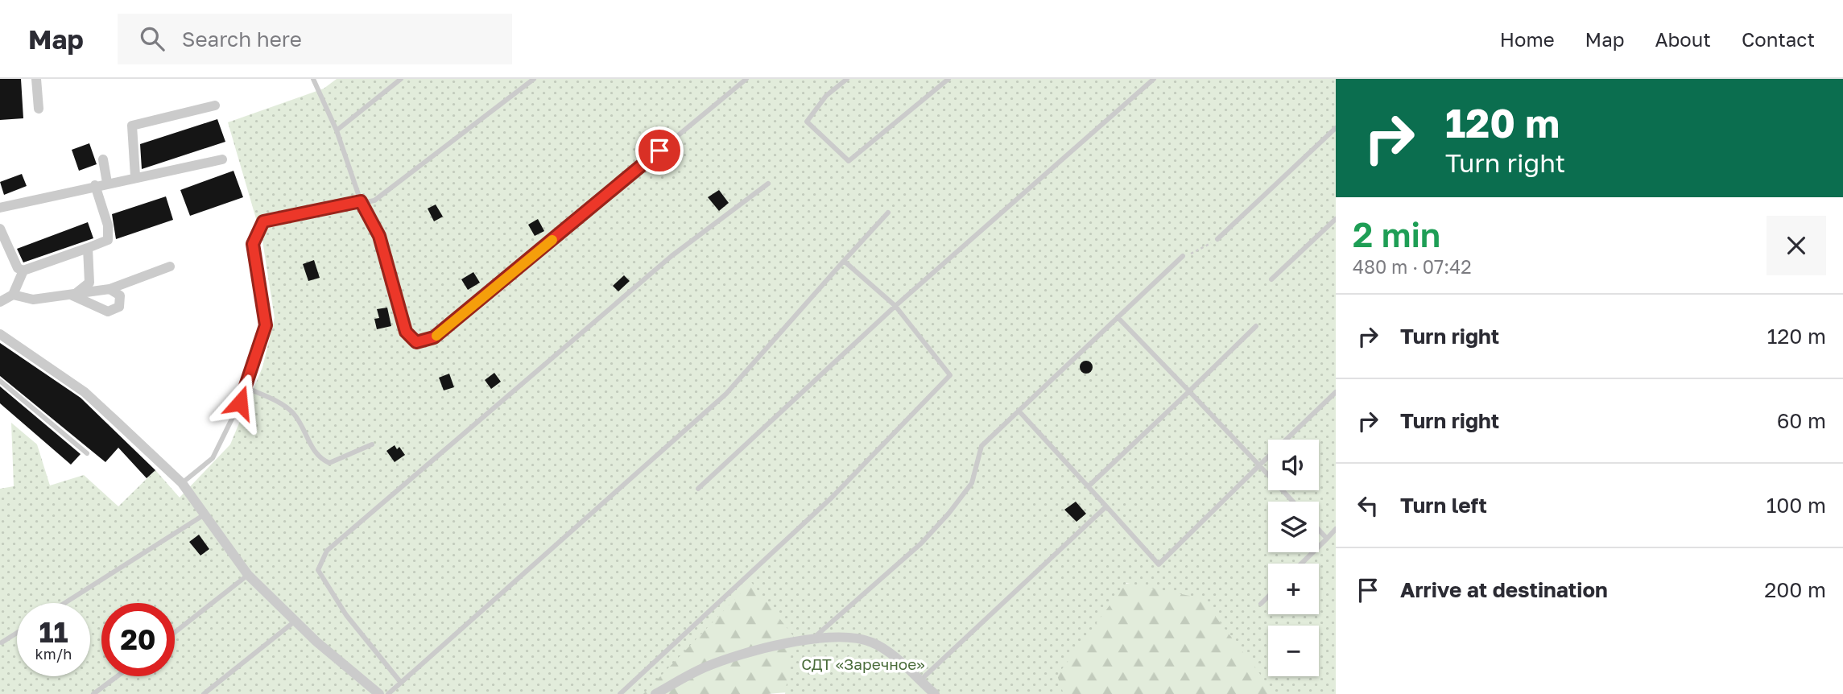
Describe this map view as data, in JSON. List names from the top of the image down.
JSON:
{
  "parks": ["СДТ «Заречное»"],
  "page": {
    "header": "Map",
    "search": "Search here",
    "nav": [
      "Home",
      "Map",
      "About",
      "Contact"
    ],
    "turn": ["120 m", "Turn right"],
    "heading": ["2 min", "480 m · 07:42"],
    "list": [
      {
        "name": "Turn right",
        "value": "120 m"
      },
      {
        "name": "Turn right",
        "value": "60 m"
      },
      {
        "name": "Turn left",
        "value": "100 m"
      },
      {
        "name": "Arrive at destination",
        "value": "200 m"
      }
    ],
    "map_buttons": ["+", "−"],
    "speed": "11 km/h",
    "limit": "20"
  }
}
